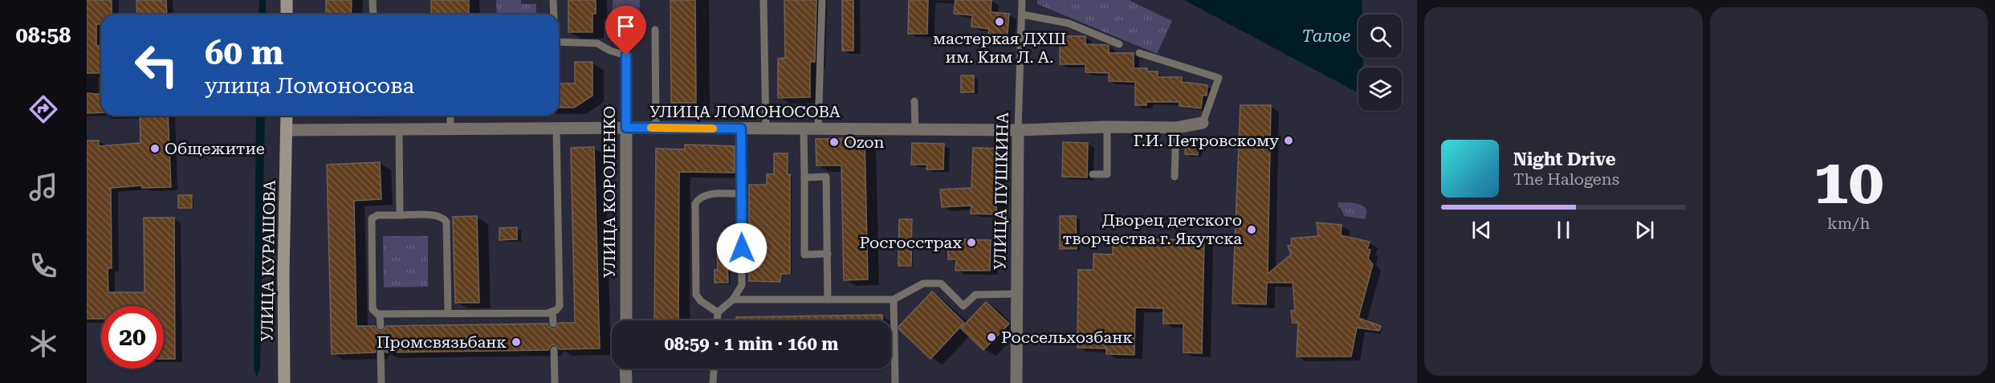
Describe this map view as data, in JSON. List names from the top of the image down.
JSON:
{
  "streets": {
    "street": [
      "УЛИЦА ЛОМОНОСОВА",
      "УЛИЦА ПУШКИНА",
      "УЛИЦА КОРОЛЕНКО",
      "УЛИЦА КУРАШОВА"
    ]
  },
  "crossings": [
    ["УЛИЦА ЛОМОНОСОВА", "УЛИЦА ПУШКИНА"],
    ["УЛИЦА ЛОМОНОСОВА", "УЛИЦА КОРОЛЕНКО"],
    ["УЛИЦА ЛОМОНОСОВА", "УЛИЦА КУРАШОВА"]
  ],
  "water": ["Талое"],
  "places": [
    "мастеркая ДХШ им. Ким Л. А.",
    "Г.И. Петровскому",
    "Ozon",
    "Общежитие",
    "Дворец детского творчества г. Якутска",
    "Росгосстрах",
    "Россельхозбанк",
    "Промсвязьбанк"
  ],
  "page": {
    "tabs": "08:58",
    "tile": ["10", "km/h"],
    "turn": ["60 m", "улица Ломоносова"],
    "song": ["Night Drive", "The Halogens"],
    "limit": "20",
    "trip": "08:59 · 1 min · 160 m"
  }
}
